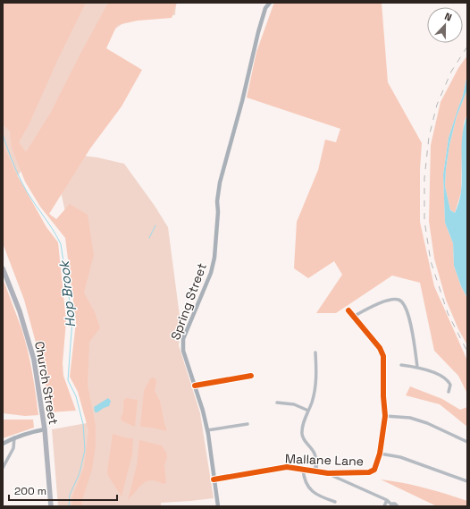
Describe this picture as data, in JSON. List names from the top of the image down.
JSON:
{
  "streets": {
    "main road": ["Spring Street", "Church Street"],
    "street": ["Mallane Lane"]
  },
  "crossings": [
    ["Spring Street", "Mallane Lane"]
  ],
  "water": ["Hop Brook"],
  "scale_bar": "200 m",
  "north": "top"
}
